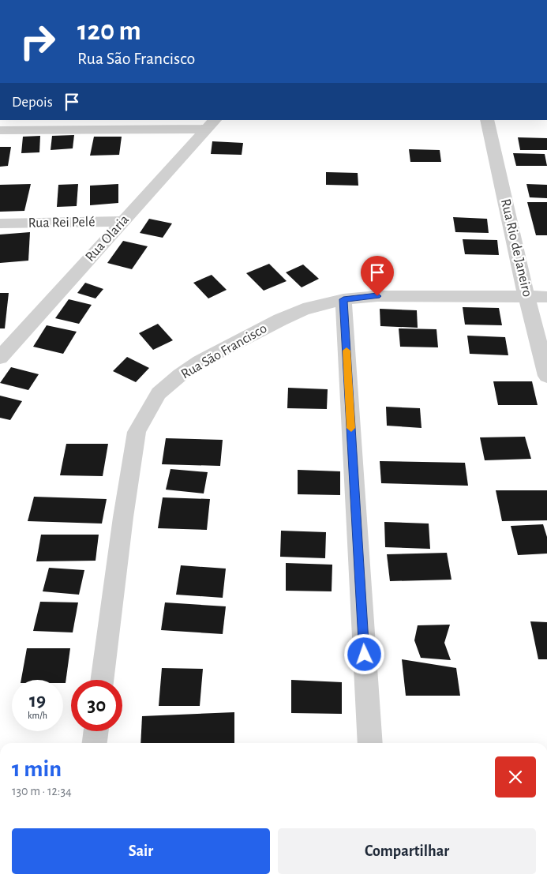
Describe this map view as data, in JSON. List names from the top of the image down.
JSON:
{
  "streets": {
    "street": [
      "Rua Rei Pelé",
      "Rua Olaria",
      "Rua Rio de Janeiro",
      "Rua São Francisco"
    ]
  },
  "crossings": [
    ["Rua Rei Pelé", "Rua Olaria"],
    ["Rua Rio de Janeiro", "Rua São Francisco"]
  ],
  "page": {
    "turn": ["120 m", "Rua São Francisco"],
    "then": "Depois",
    "speed": "19 km/h",
    "limit": "30",
    "heading": ["1 min", "130 m · 12:34"],
    "buttons": ["Sair", "Compartilhar"]
  }
}
